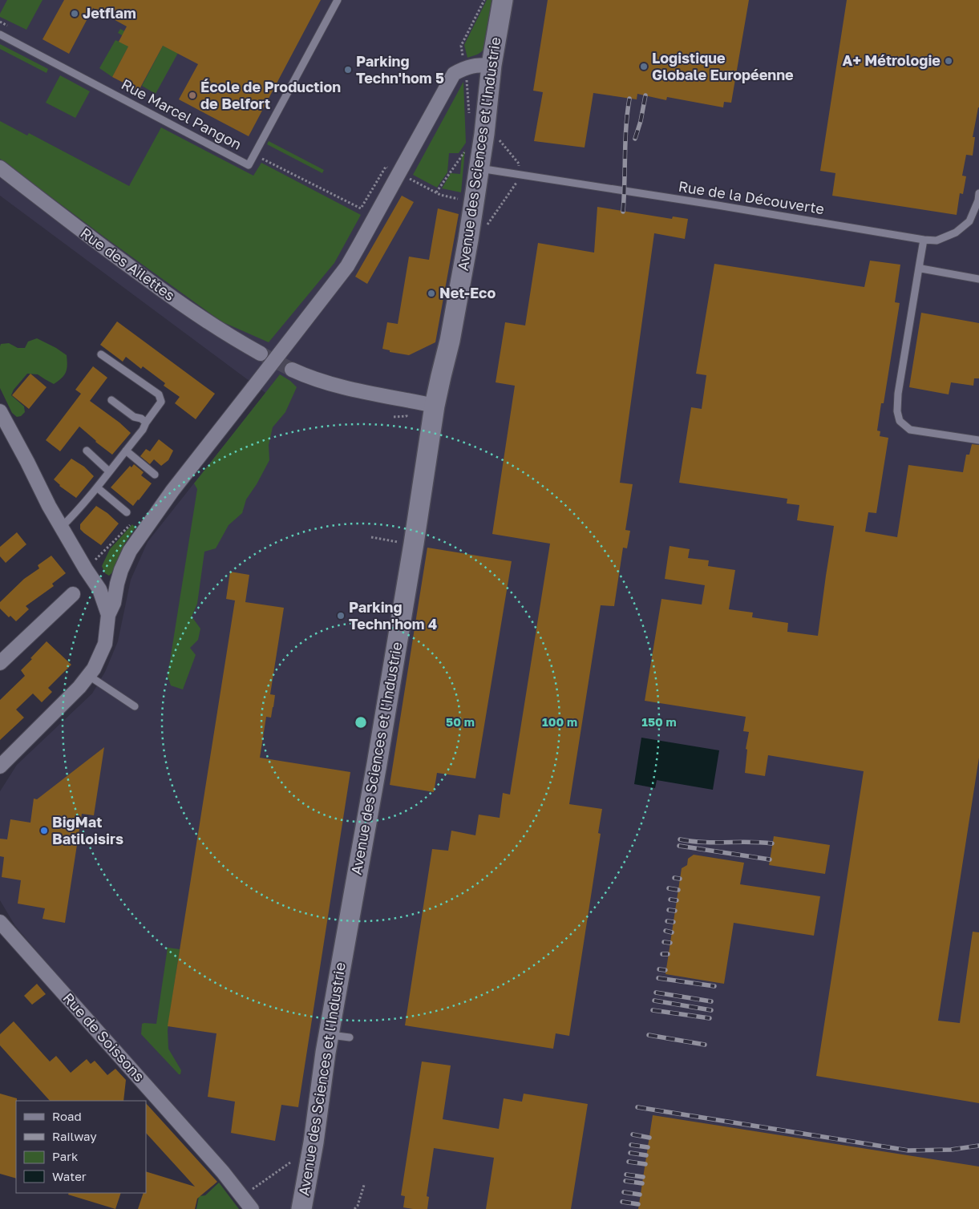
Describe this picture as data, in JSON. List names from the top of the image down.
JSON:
{
  "streets": {
    "street": ["Avenue des Sciences et l'Industrie", "Rue des Ailettes", "Rue de Soissons"],
    "lane": ["Rue Marcel Pangon", "Rue de la Découverte"]
  },
  "crossings": [
    ["Avenue des Sciences et l'Industrie", "Rue de la Découverte"]
  ],
  "places": [
    "Jetflam",
    "A+ Métrologie",
    "Logistique Globale Européenne",
    "Parking Techn'hom 5",
    "École de Production de Belfort",
    "Net-Eco",
    "Parking Techn'hom 4",
    "BigMat Batiloisirs"
  ],
  "legend": [
    "Road",
    "Railway",
    "Park",
    "Water"
  ],
  "rings": ["50 m", "100 m", "150 m"]
}
